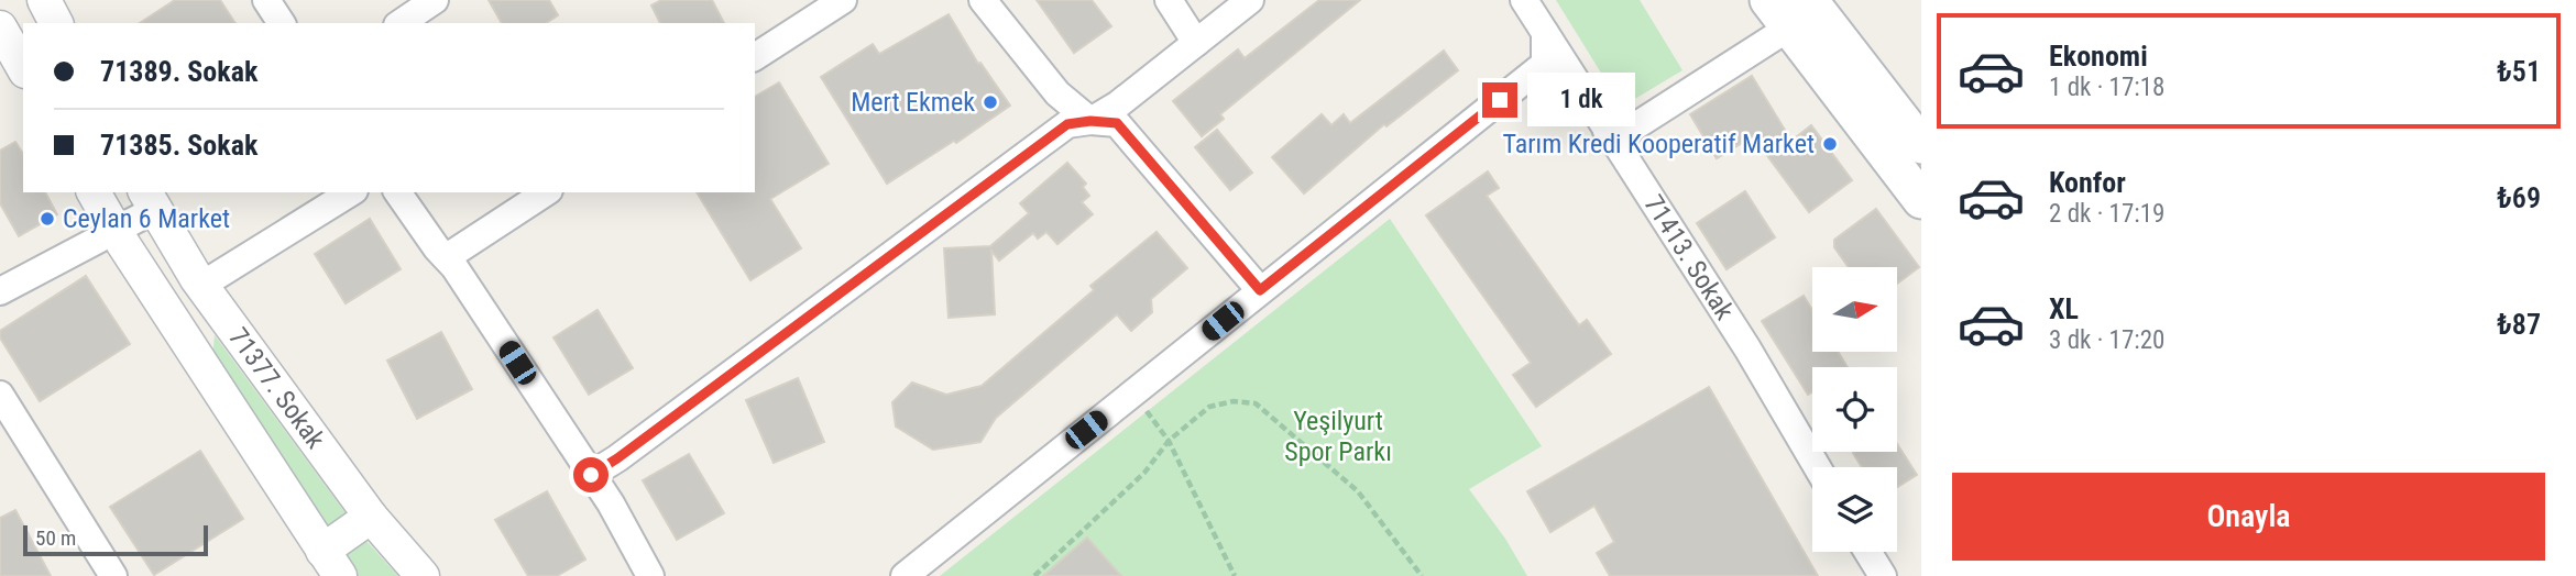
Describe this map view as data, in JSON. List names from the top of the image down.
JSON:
{
  "streets": {
    "street": ["71413. Sokak", "71377. Sokak"]
  },
  "parks": ["Yeşilyurt Spor Parkı"],
  "places": ["Mert Ekmek", "Tarım Kredi Kooperatif Market", "Ceylan 6 Market"],
  "scale_bar": "50 m",
  "north": "right",
  "page": {
    "list": [
      {
        "name": "Ekonomi",
        "note": "1 dk · 17:18",
        "value": "₺51"
      },
      {
        "name": "Konfor",
        "note": "2 dk · 17:19",
        "value": "₺69"
      },
      {
        "name": "XL",
        "note": "3 dk · 17:20",
        "value": "₺87"
      }
    ],
    "banner": ["71389. Sokak", "71385. Sokak"],
    "bubble": "1 dk",
    "buttons": "Onayla",
    "scale": "50 m"
  }
}
